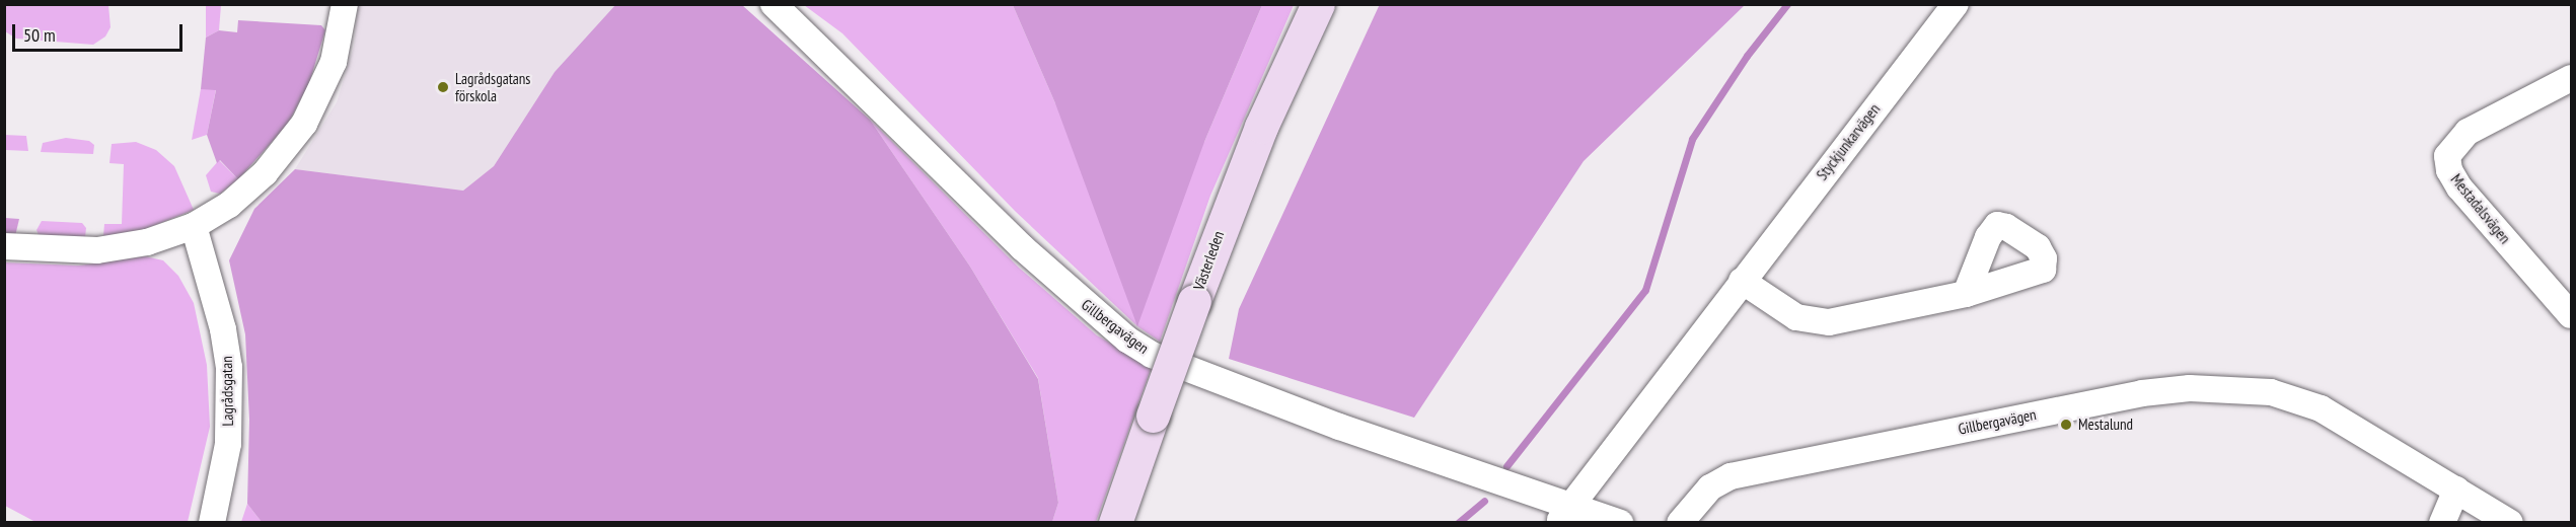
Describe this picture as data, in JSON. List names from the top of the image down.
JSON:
{
  "streets": {
    "main road": ["Västerleden"],
    "street": [
      "Styckjunkarvägen",
      "Mestadalsvägen",
      "Gillbergavägen",
      "Lagrådsgatan"
    ]
  },
  "crossings": [
    ["Styckjunkarvägen", "Gillbergavägen"]
  ],
  "places": ["Lagrådsgatans förskola", "Mestalund"],
  "scale_bar": "50 m"
}
